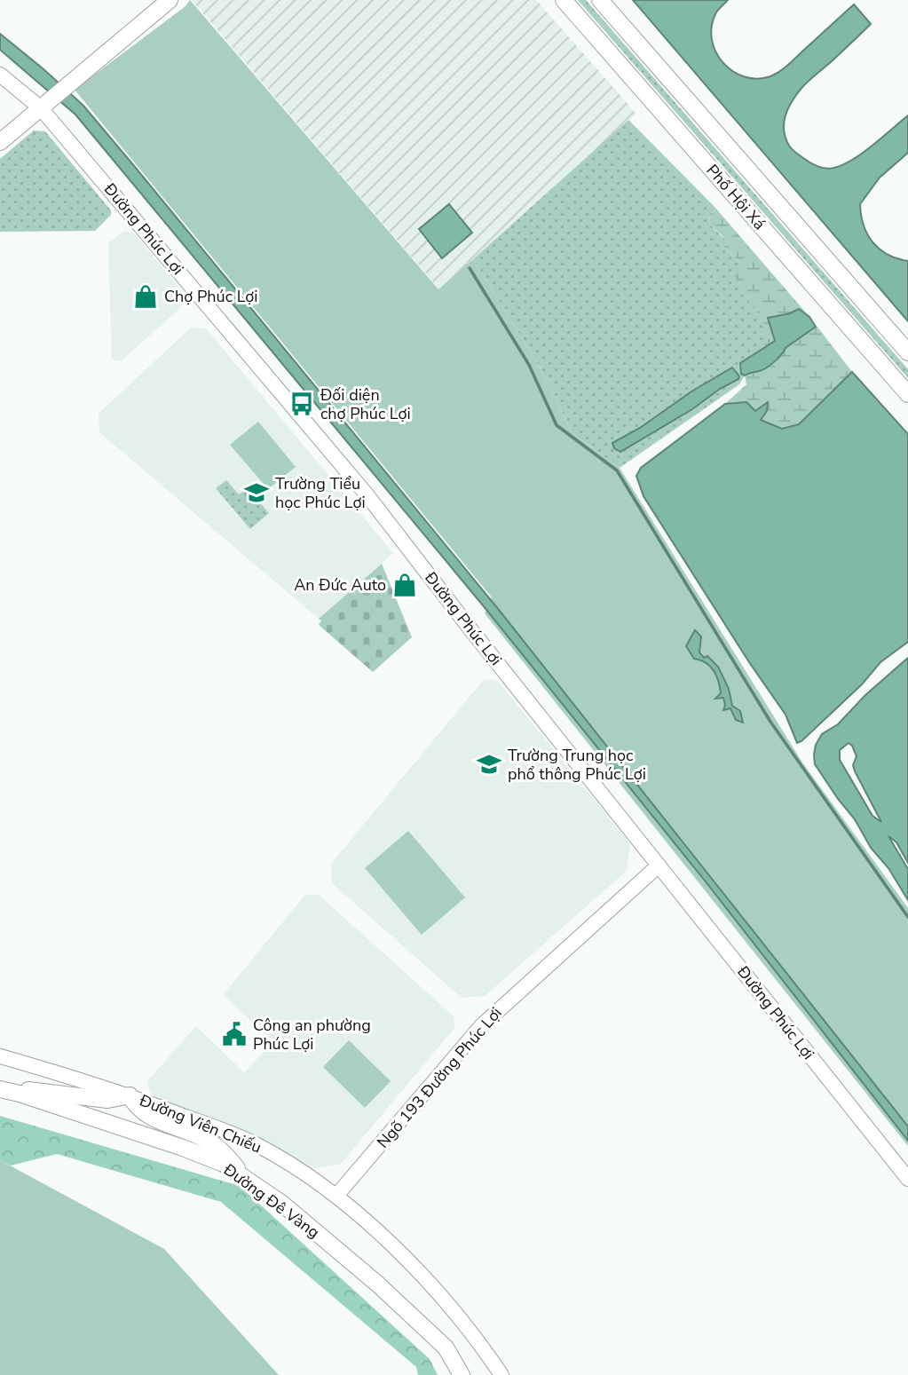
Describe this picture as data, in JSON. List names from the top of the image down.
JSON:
{
  "streets": {
    "main road": ["Phố Hội Xá", "Đường Đê Vàng"],
    "street": ["Đường Phúc Lợi", "Ngõ 193 Đường Phúc Lợi", "Đường Viên Chiếu"]
  },
  "crossings": [
    ["Đường Phúc Lợi", "Ngõ 193 Đường Phúc Lợi"],
    ["Ngõ 193 Đường Phúc Lợi", "Đường Viên Chiếu"]
  ],
  "places": {
    "shop": ["Chợ Phúc Lợi", "An Đức Auto"],
    "bus stop": ["Đối diện chợ Phúc Lợi"],
    "school or university": ["Trường Tiểu học Phúc Lợi", "Trường Trung học phổ thông Phúc Lợi"],
    "public building": ["Công an phường Phúc Lợi"]
  }
}
